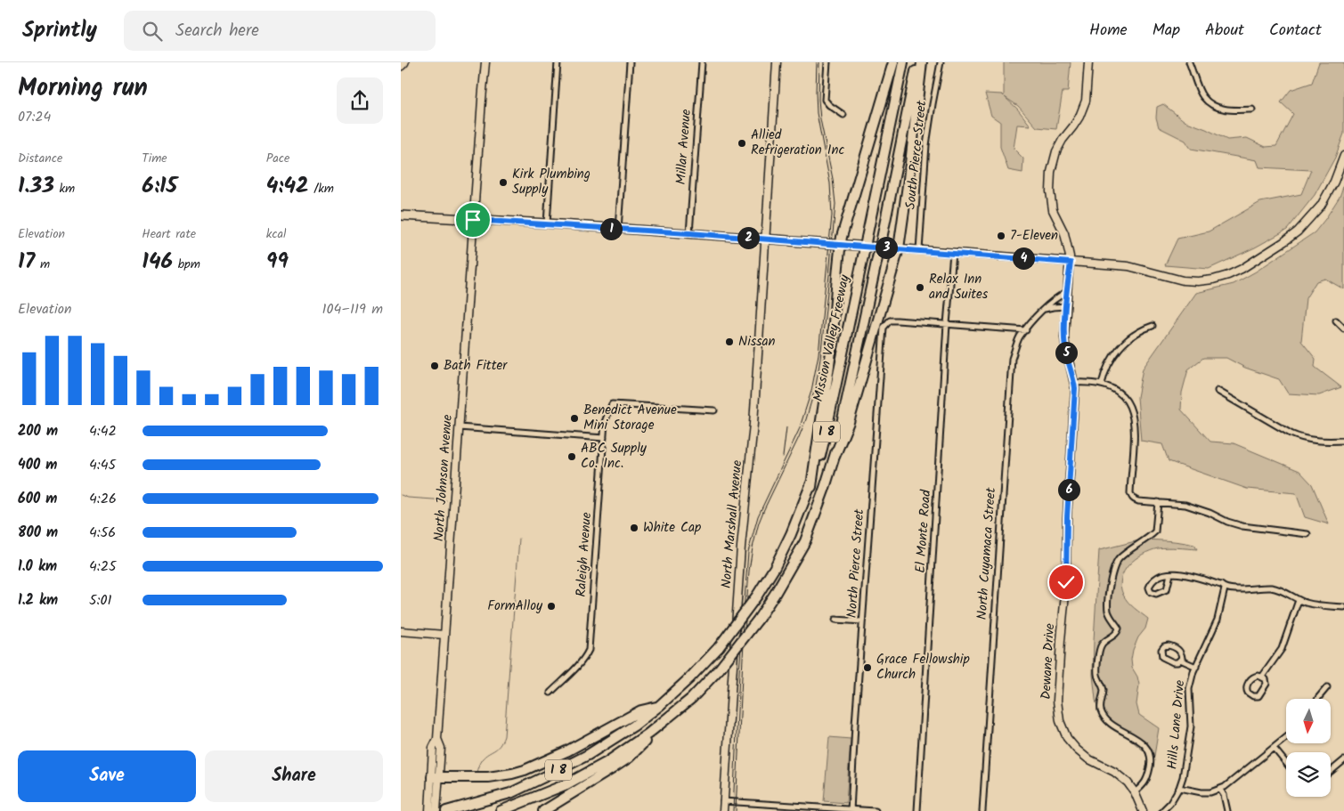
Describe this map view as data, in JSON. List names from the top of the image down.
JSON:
{
  "streets": {
    "highway": ["Mission Valley Freeway", "I 8"],
    "main road": ["North Johnson Avenue", "North Marshall Avenue", "Dewane Drive"],
    "street": [
      "Millar Avenue",
      "South Pierce Street",
      "El Monte Road",
      "North Cuyamaca Street",
      "Raleigh Avenue",
      "North Pierce Street",
      "Hills Lane Drive"
    ]
  },
  "crossings": [
    ["El Monte Road", "North Pierce Street"],
    ["North Cuyamaca Street", "Dewane Drive"]
  ],
  "places": [
    "Allied Refrigeration Inc",
    "Kirk Plumbing Supply",
    "7-Eleven",
    "Relax Inn and Suites",
    "Nissan",
    "Bath Fitter",
    "Benedict Avenue Mini Storage",
    "ABC Supply Co. Inc.",
    "White Cap",
    "FormAlloy",
    "Grace Fellowship Church"
  ],
  "north": "bottom",
  "page": {
    "header": "Sprintly",
    "search": "Search here",
    "nav": [
      "Home",
      "Map",
      "About",
      "Contact"
    ],
    "heading": ["Morning run", "07:24"],
    "stats": [
      ["Distance", "1.33 km"],
      ["Time", "6:15"],
      ["Pace", "4:42 /km"],
      ["Elevation", "17 m"],
      ["Heart rate", "146 bpm"],
      ["kcal", "99"]
    ],
    "pins": [
      "1",
      "2",
      "3",
      "4",
      "5",
      "6"
    ],
    "chart": ["Elevation", "104–119 m"],
    "list": [
      {
        "name": "200 m",
        "note": "4:42"
      },
      {
        "name": "400 m",
        "note": "4:45"
      },
      {
        "name": "600 m",
        "note": "4:26"
      },
      {
        "name": "800 m",
        "note": "4:56"
      },
      {
        "name": "1.0 km",
        "note": "4:25"
      },
      {
        "name": "1.2 km",
        "note": "5:01"
      }
    ],
    "buttons": ["Save", "Share"]
  }
}
